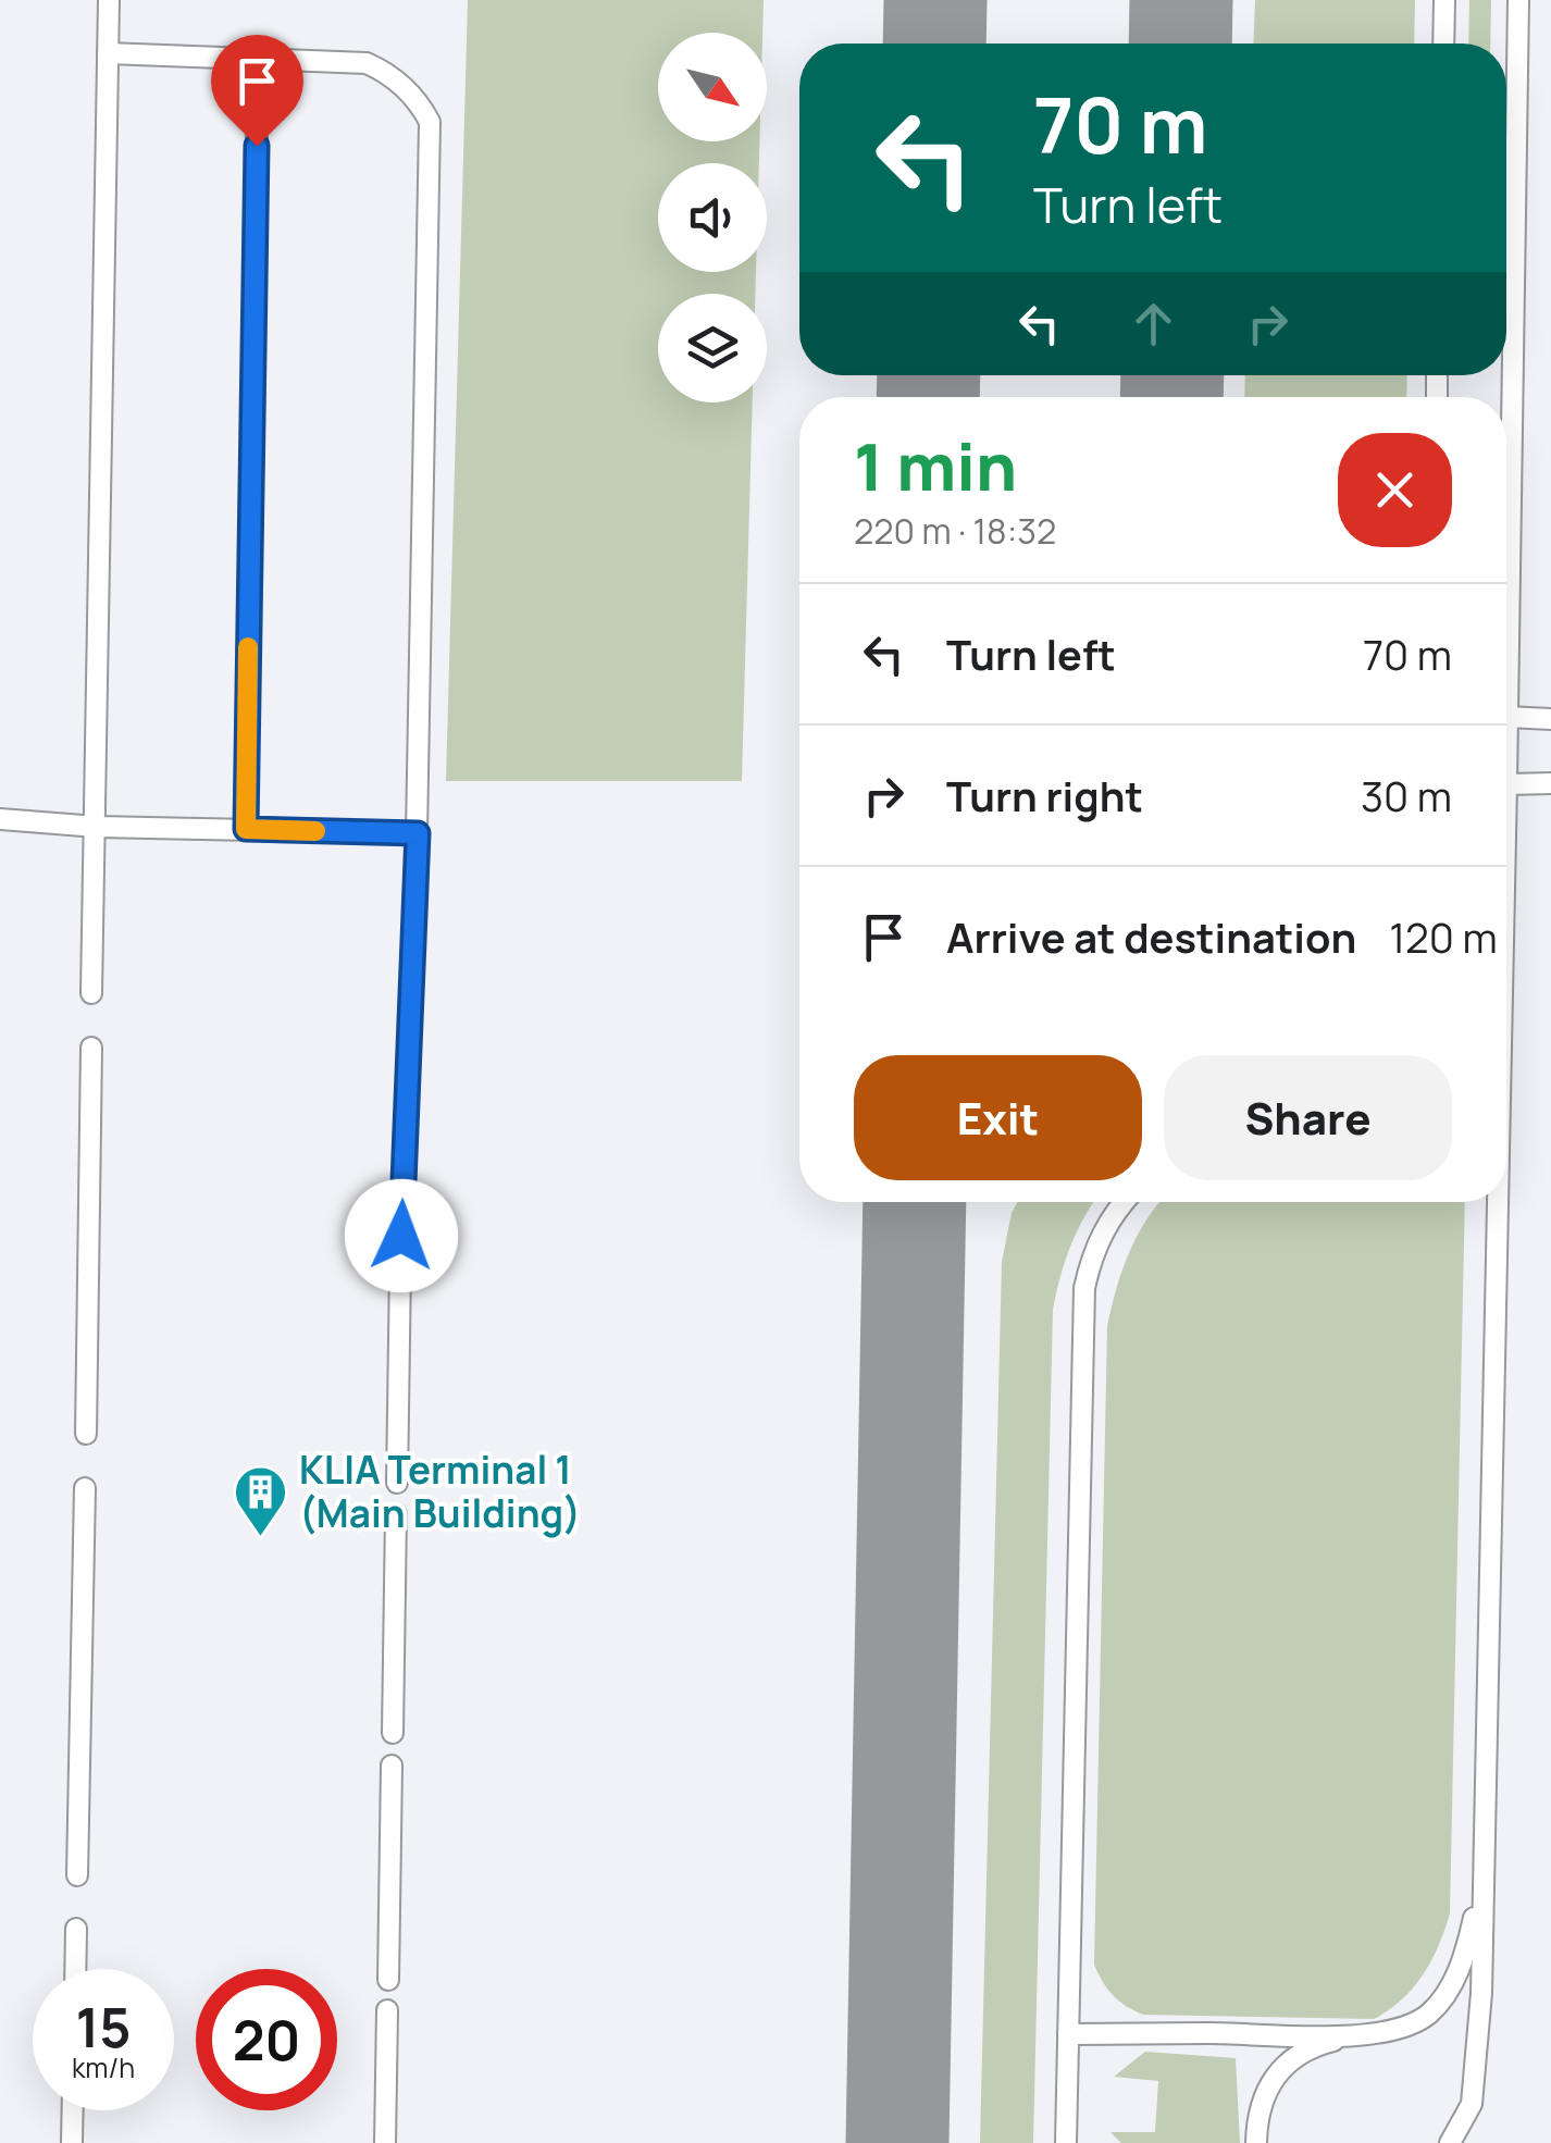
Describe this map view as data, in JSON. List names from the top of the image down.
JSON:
{
  "places": {
    "building": ["KLIA Terminal 1 (Main Building)"]
  },
  "north": "bottom right",
  "page": {
    "turn": ["70 m", "Turn left"],
    "heading": ["1 min", "220 m · 18:32"],
    "list": [
      {
        "name": "Turn left",
        "value": "70 m"
      },
      {
        "name": "Turn right",
        "value": "30 m"
      },
      {
        "name": "Arrive at destination",
        "value": "120 m"
      }
    ],
    "buttons": ["Exit", "Share"],
    "speed": "15 km/h",
    "limit": "20"
  }
}
